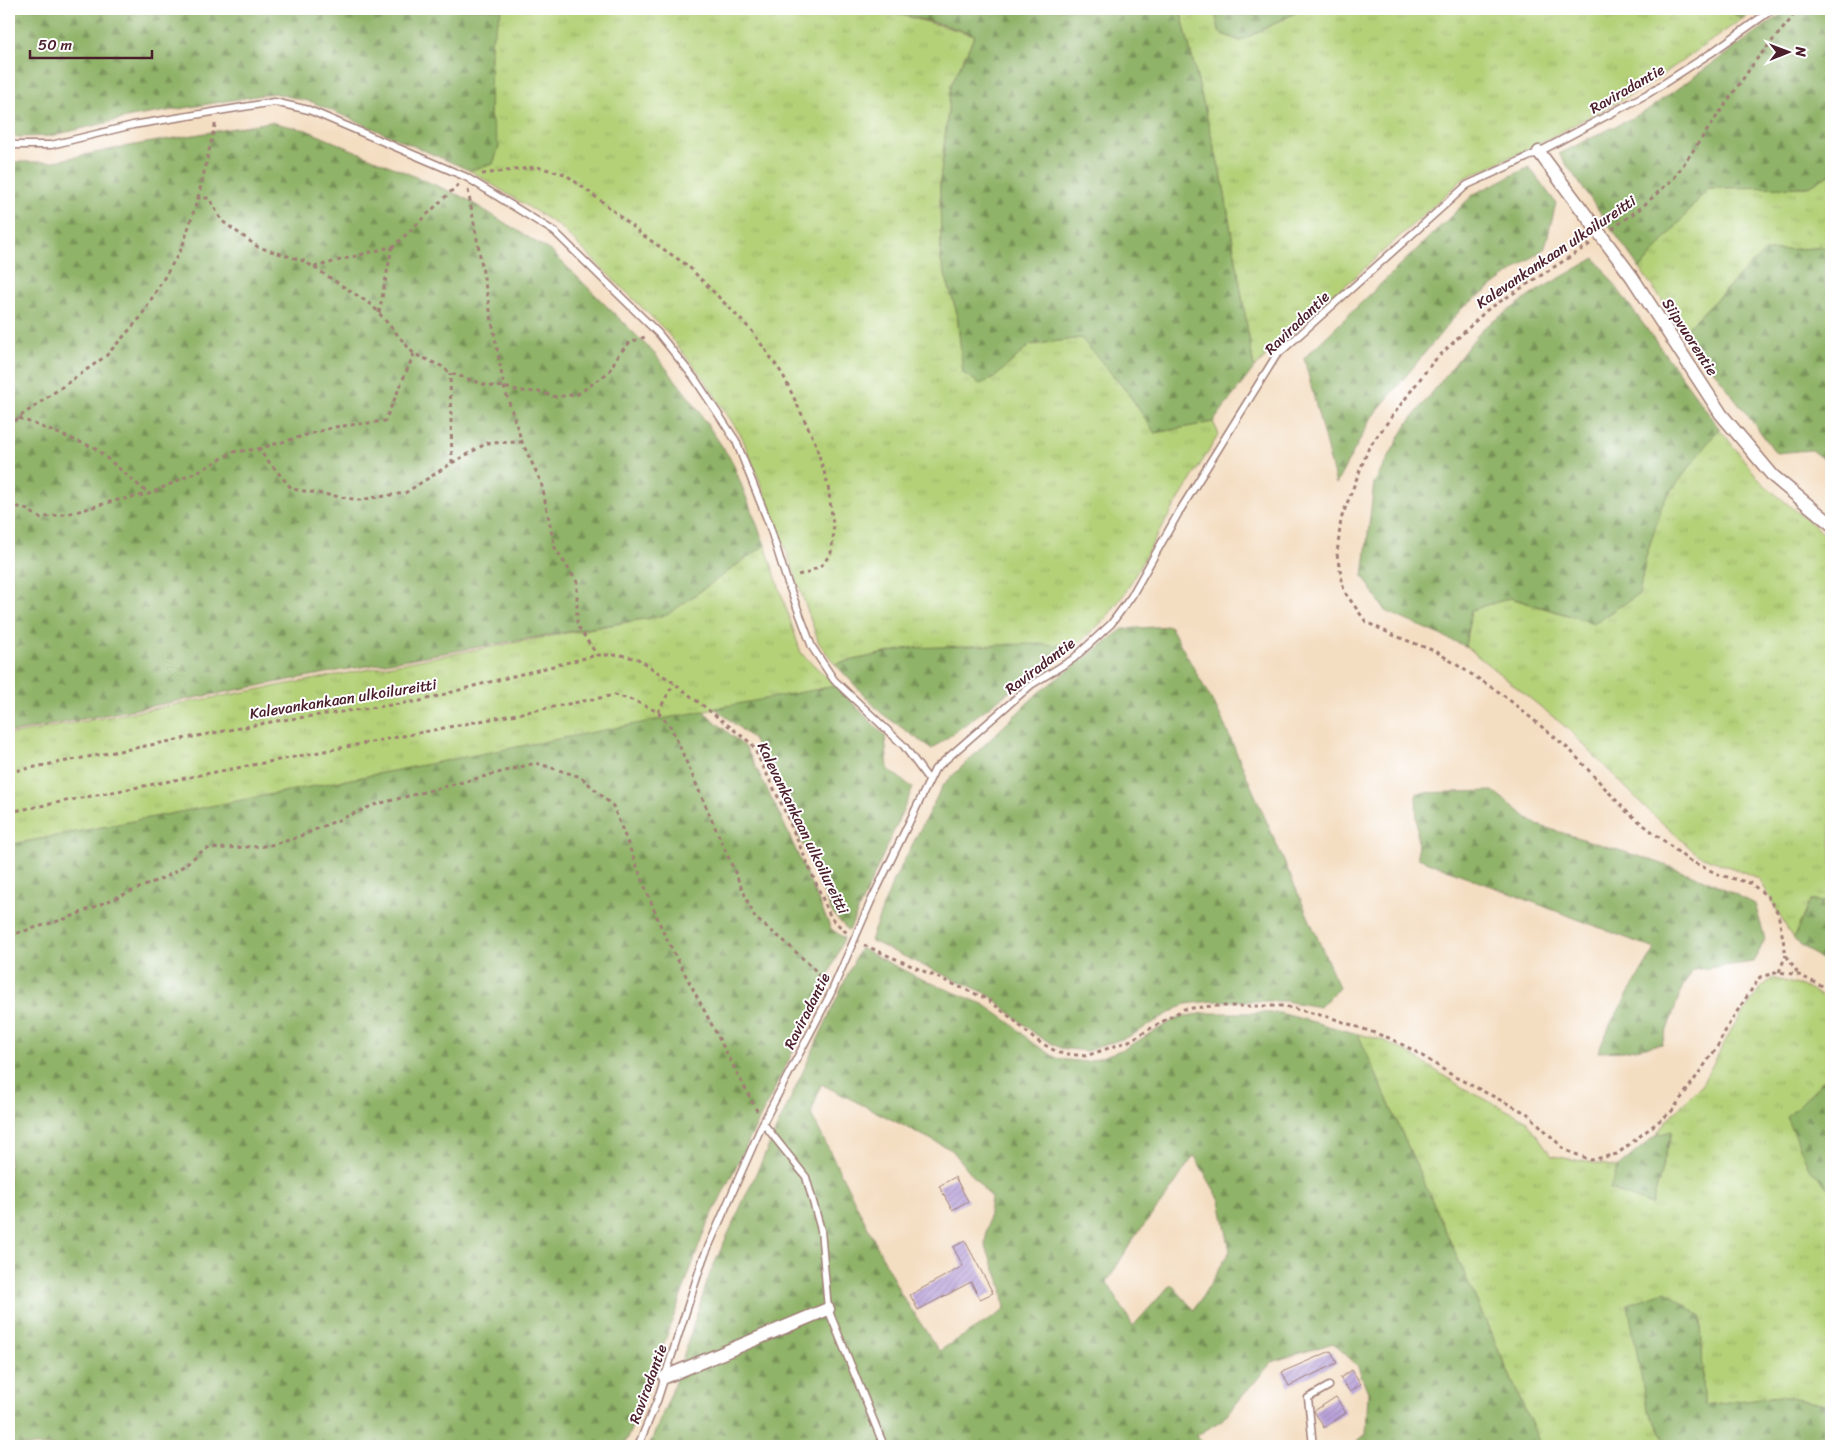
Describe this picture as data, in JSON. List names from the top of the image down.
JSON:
{
  "streets": {
    "street": ["Siipvuorentie"],
    "lane": ["Raviradantie"],
    "path": ["Kalevankankaan ulkoilureitti"]
  },
  "crossings": [
    ["Raviradantie", "Kalevankankaan ulkoilureitti"],
    ["Raviradantie", "Siipvuorentie"],
    ["Kalevankankaan ulkoilureitti", "Siipvuorentie"]
  ],
  "scale_bar": "50 m",
  "north": "right"
}
